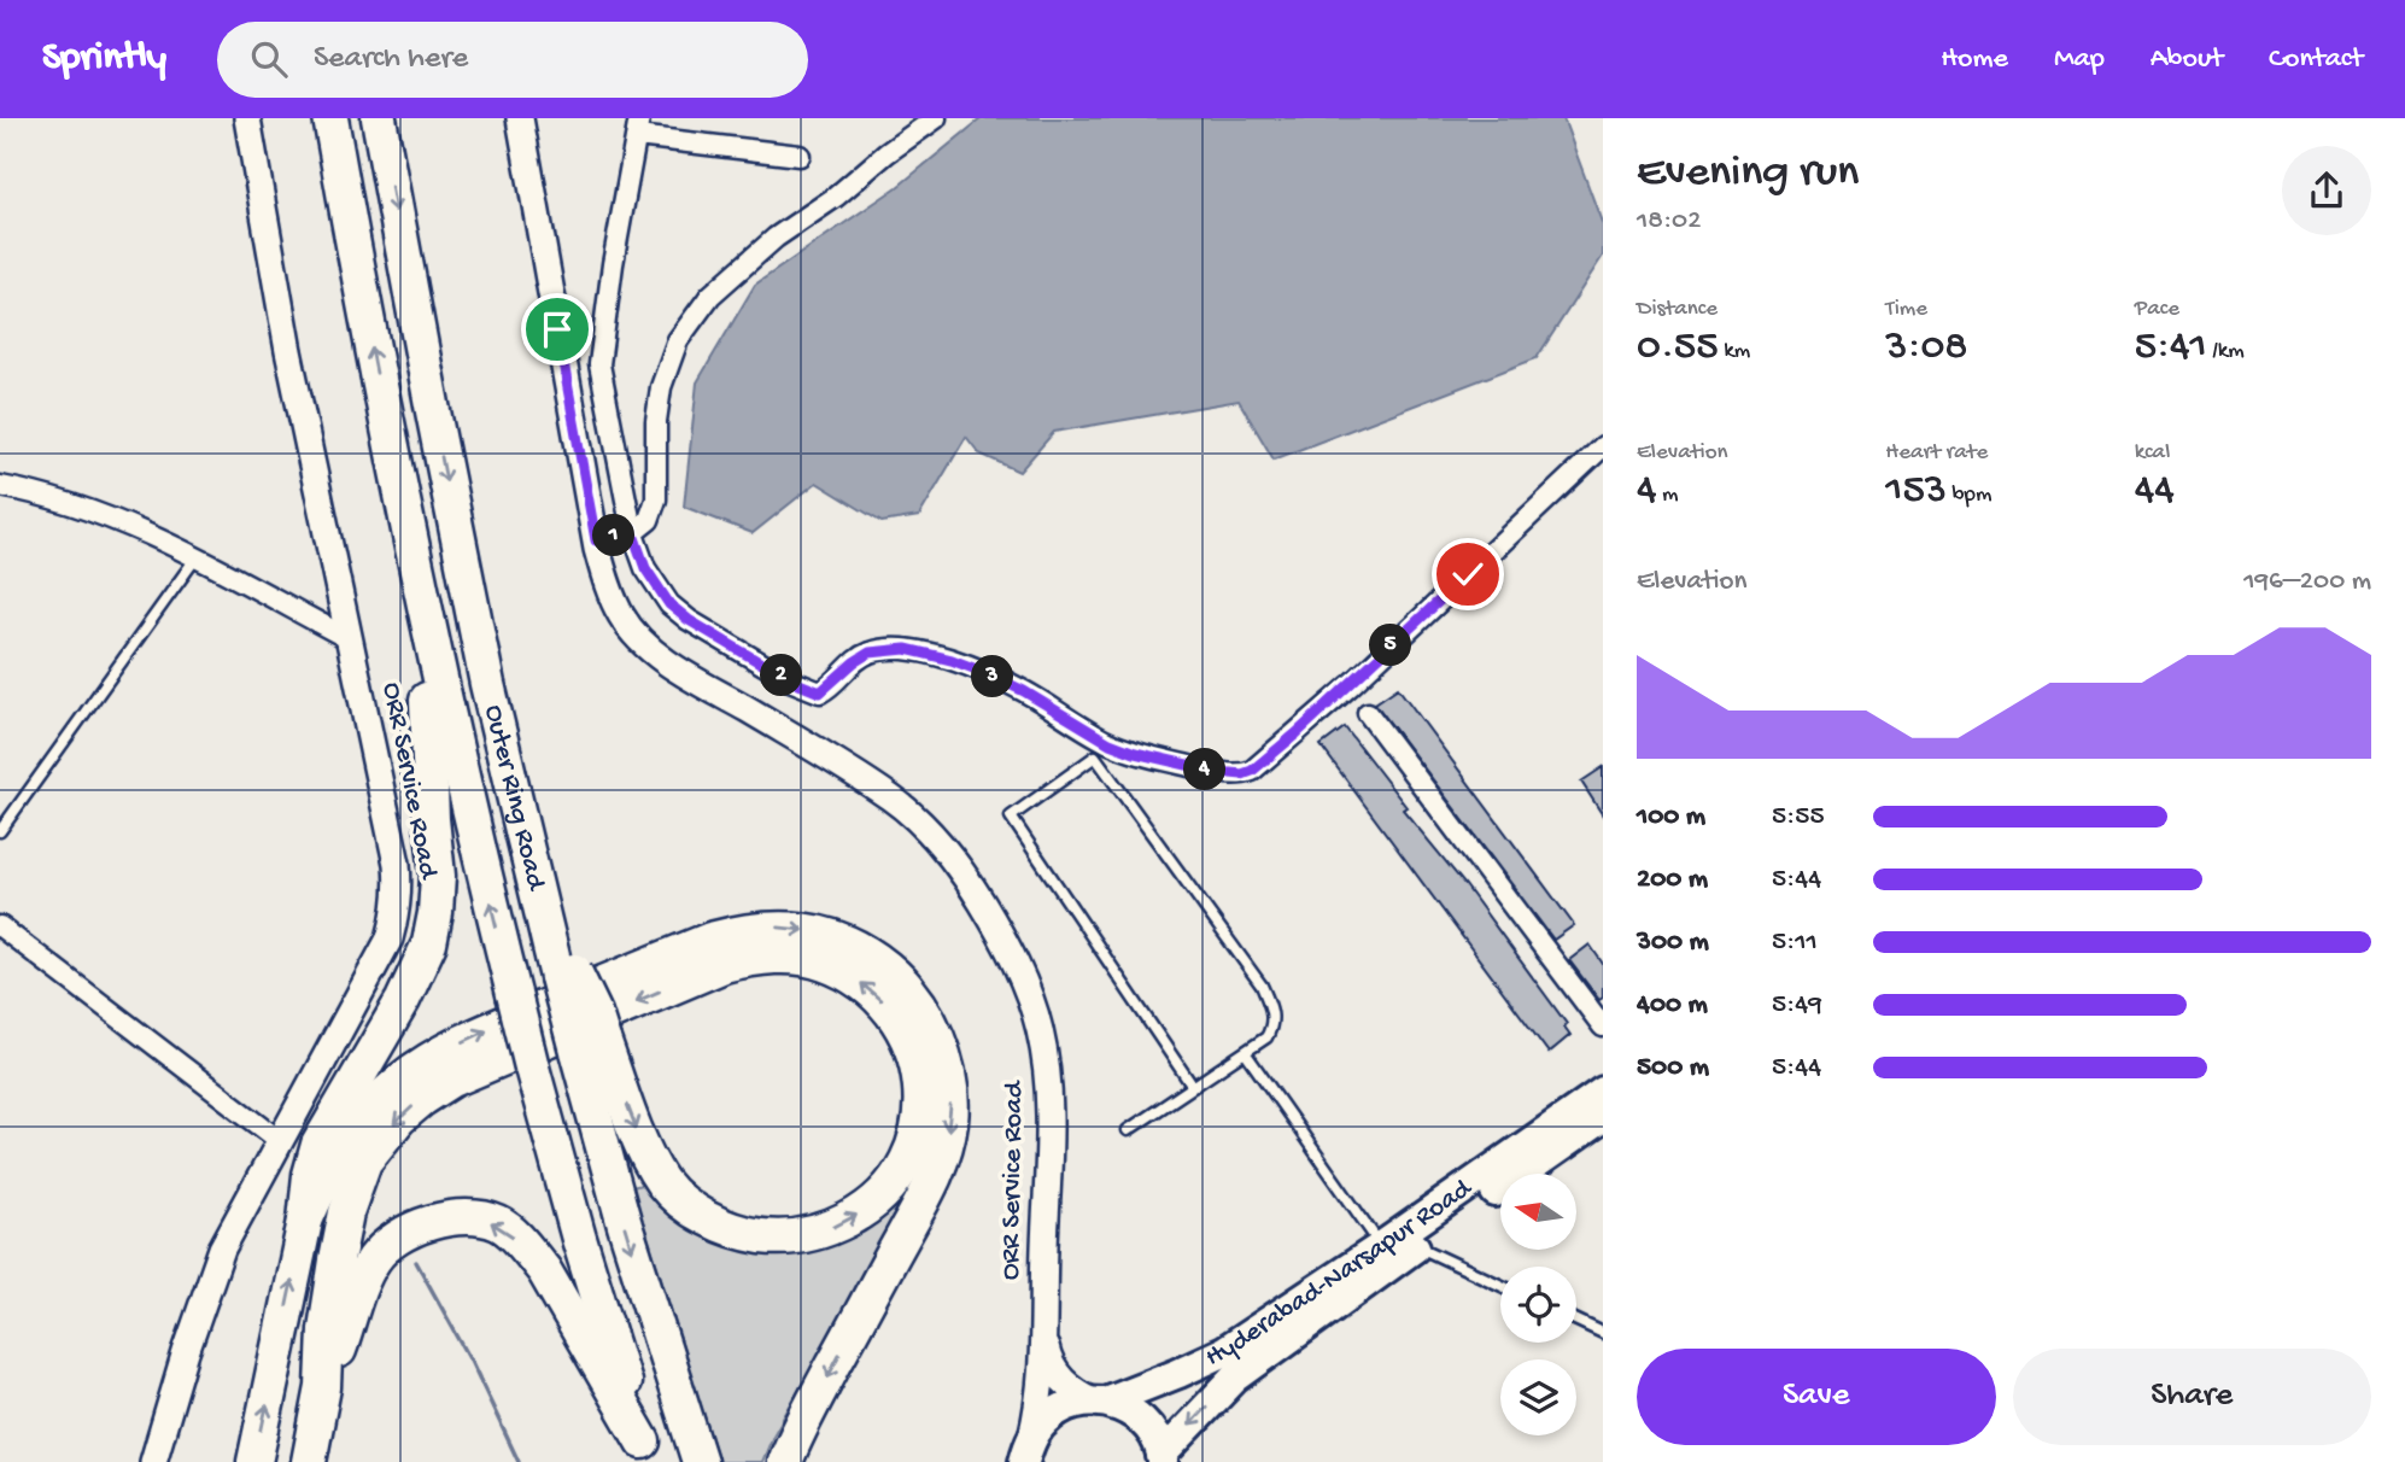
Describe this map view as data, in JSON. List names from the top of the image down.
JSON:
{
  "streets": {
    "highway": ["Outer Ring Road"],
    "main road": ["ORR Service Road", "Hyderabad-Narsapur Road"]
  },
  "crossings": [
    ["ORR Service Road", "Hyderabad-Narsapur Road"]
  ],
  "north": "left",
  "page": {
    "header": "Sprintly",
    "search": "Search here",
    "nav": [
      "Home",
      "Map",
      "About",
      "Contact"
    ],
    "heading": ["Evening run", "18:02"],
    "stats": [
      ["Distance", "0.55 km"],
      ["Time", "3:08"],
      ["Pace", "5:41 /km"],
      ["Elevation", "4 m"],
      ["Heart rate", "153 bpm"],
      ["kcal", "44"]
    ],
    "pins": [
      "1",
      "5",
      "2",
      "3",
      "4"
    ],
    "chart": ["Elevation", "196–200 m"],
    "list": [
      {
        "name": "100 m",
        "note": "5:55"
      },
      {
        "name": "200 m",
        "note": "5:44"
      },
      {
        "name": "300 m",
        "note": "5:11"
      },
      {
        "name": "400 m",
        "note": "5:49"
      },
      {
        "name": "500 m",
        "note": "5:44"
      }
    ],
    "buttons": ["Save", "Share"]
  }
}
